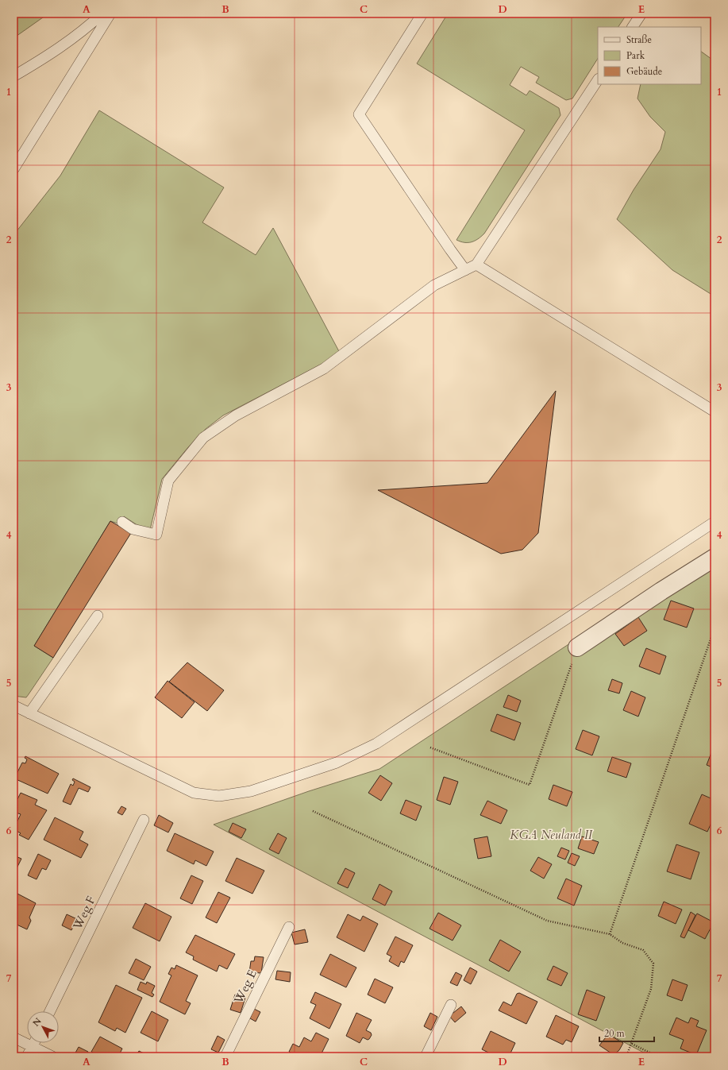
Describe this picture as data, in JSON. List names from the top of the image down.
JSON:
{
  "streets": {
    "lane": ["Weg F", "Weg E"]
  },
  "parks": ["KGA Neuland II"],
  "legend": ["Straße", "Park", "Gebäude"],
  "scale_bar": "20 m",
  "north": "top left",
  "grid": {
    "columns": [
      "A",
      "B",
      "C",
      "D",
      "E"
    ],
    "rows": [
      "1",
      "2",
      "3",
      "4",
      "5",
      "6",
      "7"
    ]
  }
}
